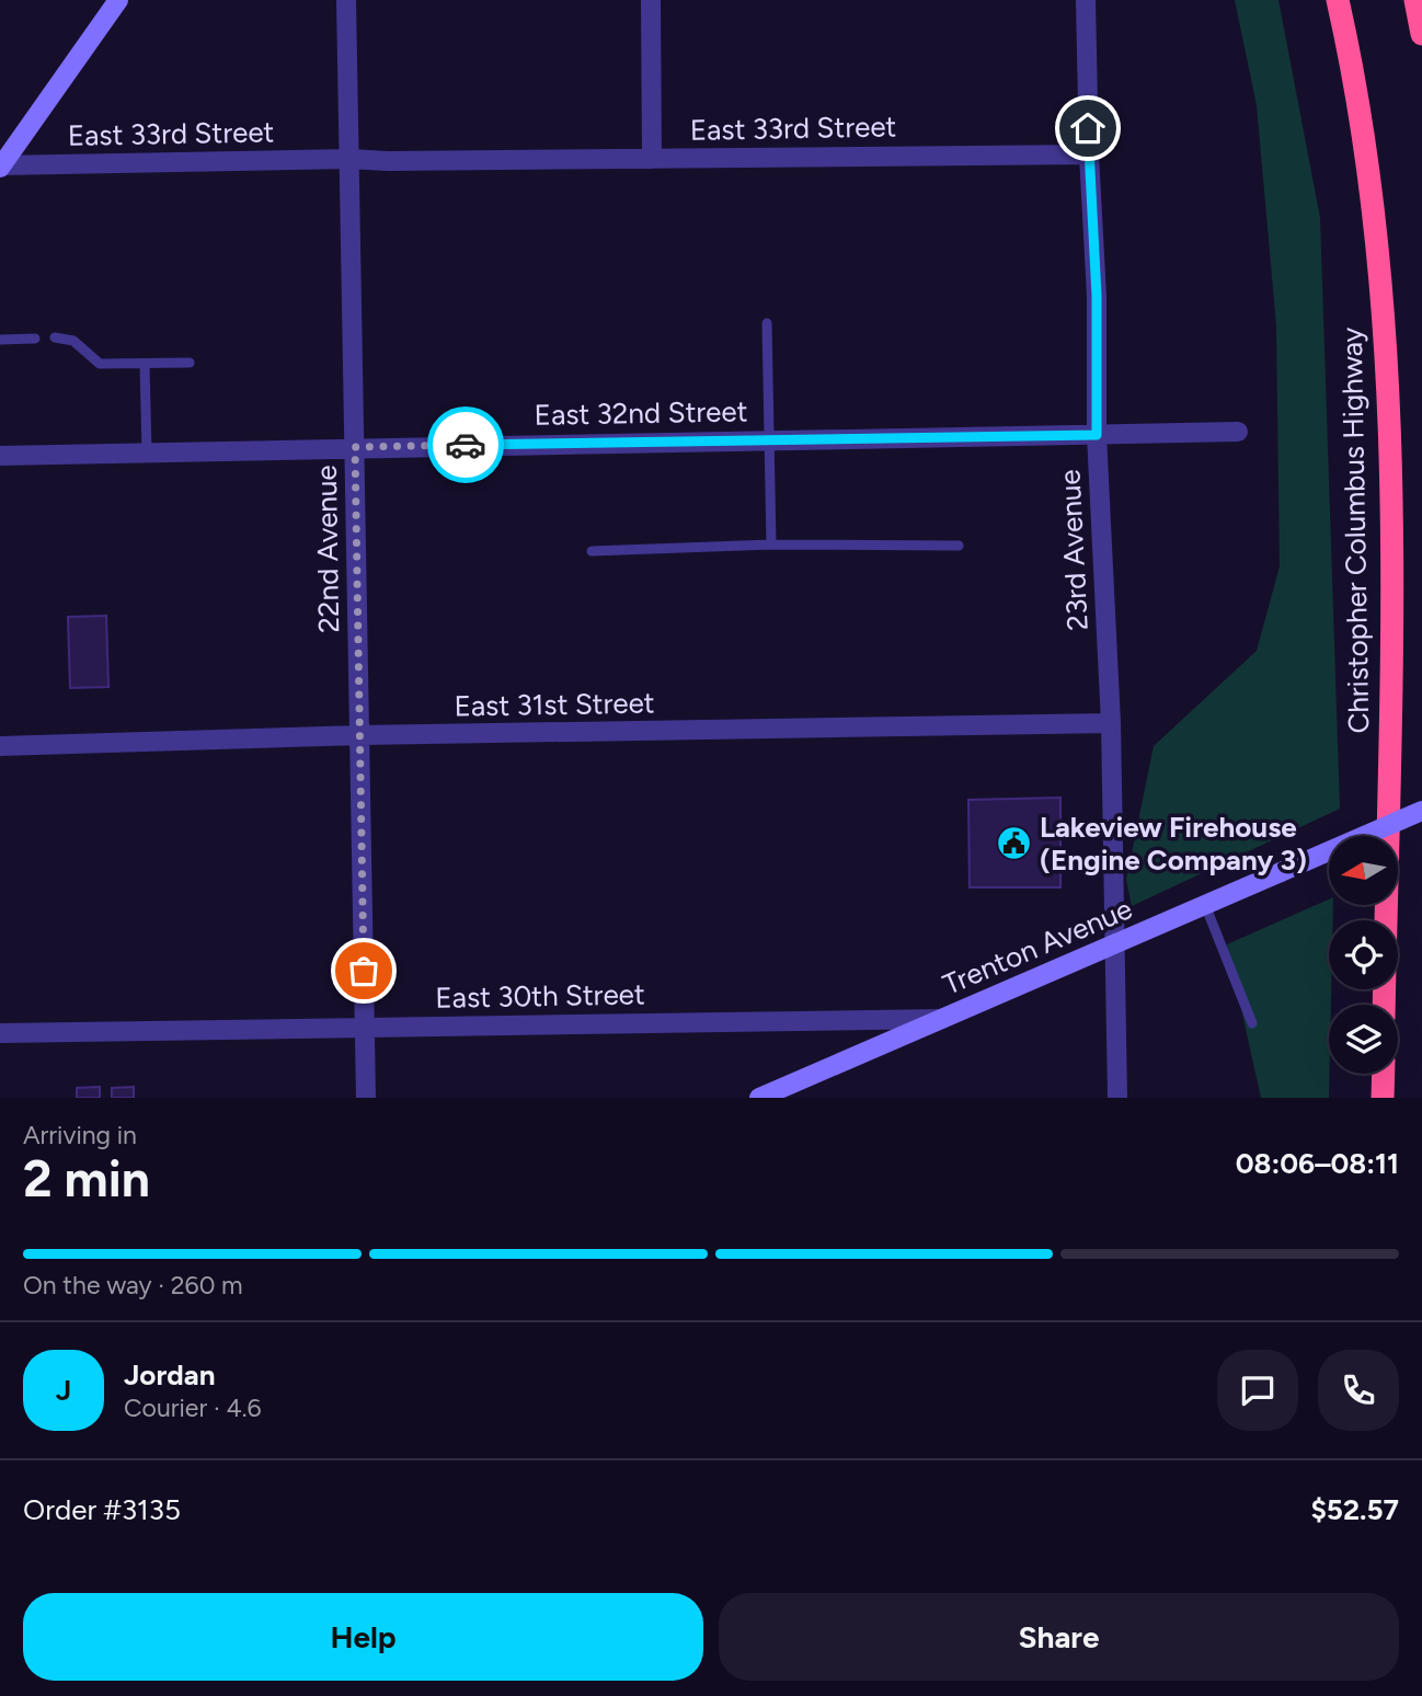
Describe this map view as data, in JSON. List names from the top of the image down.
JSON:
{
  "streets": {
    "highway": ["Christopher Columbus Highway"],
    "street": [
      "East 33rd Street",
      "East 32nd Street",
      "22nd Avenue",
      "23rd Avenue",
      "East 31st Street",
      "Trenton Avenue",
      "East 30th Street"
    ]
  },
  "crossings": [
    ["East 33rd Street", "22nd Avenue"],
    ["East 33rd Street", "23rd Avenue"],
    ["East 32nd Street", "22nd Avenue"],
    ["East 32nd Street", "23rd Avenue"],
    ["22nd Avenue", "East 31st Street"],
    ["22nd Avenue", "East 30th Street"],
    ["23rd Avenue", "East 31st Street"],
    ["23rd Avenue", "Trenton Avenue"],
    ["Trenton Avenue", "East 30th Street"]
  ],
  "places": {
    "public building": ["Lakeview Firehouse (Engine Company 3)"]
  },
  "north": "left",
  "page": {
    "heading": ["2 min", "Arriving in", "08:06–08:11"],
    "panel": [
      "Jordan",
      "Courier · 4.6",
      "Order #3135",
      "$52.57"
    ],
    "bar": "On the way · 260 m",
    "round": "J",
    "buttons": ["Help", "Share"]
  }
}
